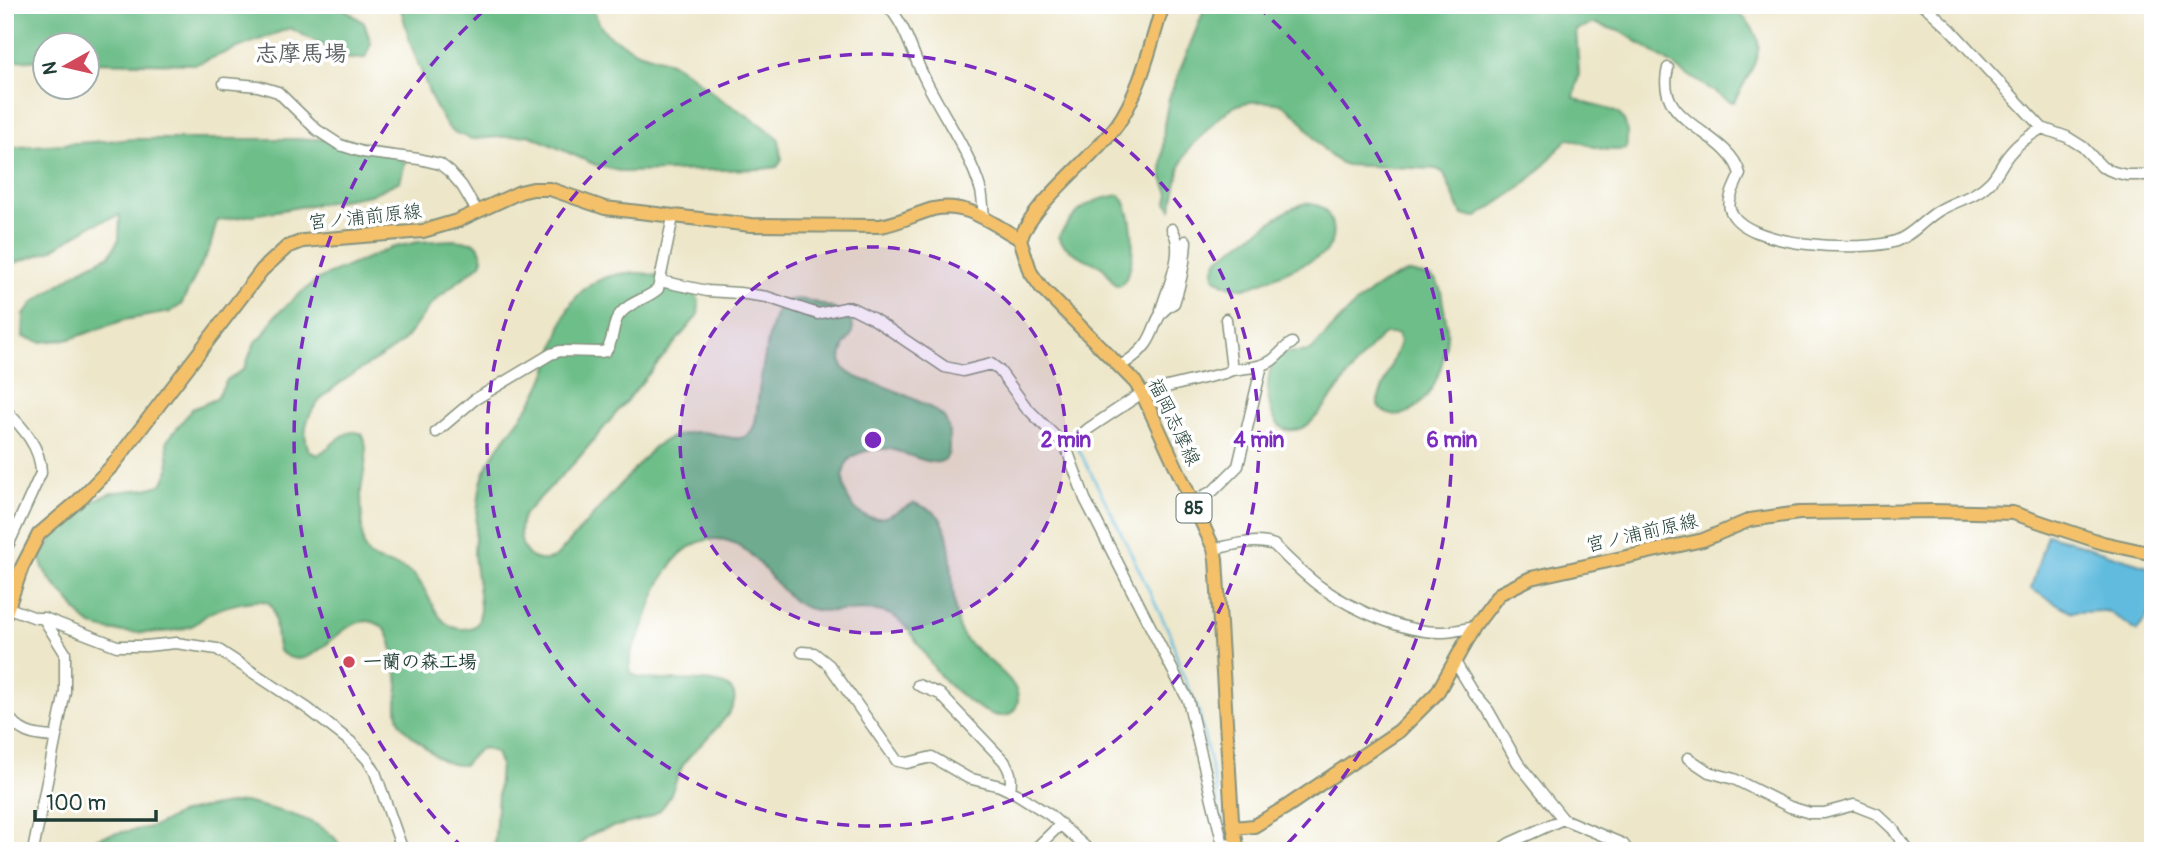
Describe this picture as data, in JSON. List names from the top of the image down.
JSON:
{
  "streets": {
    "main road": ["宮ノ浦前原線", "福岡志摩線", "85"]
  },
  "crossings": [
    ["宮ノ浦前原線", "福岡志摩線"]
  ],
  "districts": ["志摩馬場"],
  "places": ["一蘭の森工場"],
  "scale_bar": "100 m",
  "north": "left",
  "rings": ["2 min", "4 min", "6 min"]
}
